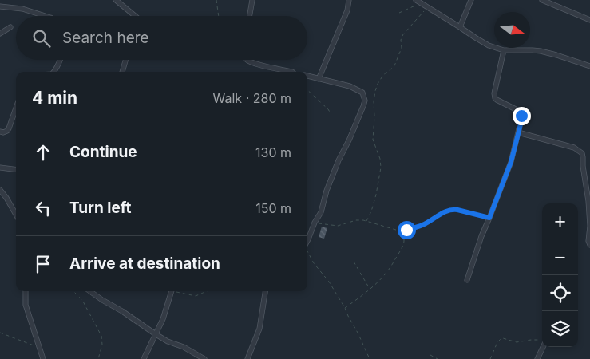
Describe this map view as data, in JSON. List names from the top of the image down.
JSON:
{
  "north": "right",
  "page": {
    "search": "Search here",
    "heading": ["4 min", "Walk · 280 m"],
    "list": [
      ["Continue", "130 m"],
      ["Turn left", "150 m"],
      "Arrive at destination"
    ],
    "map_buttons": ["+", "−"]
  }
}
